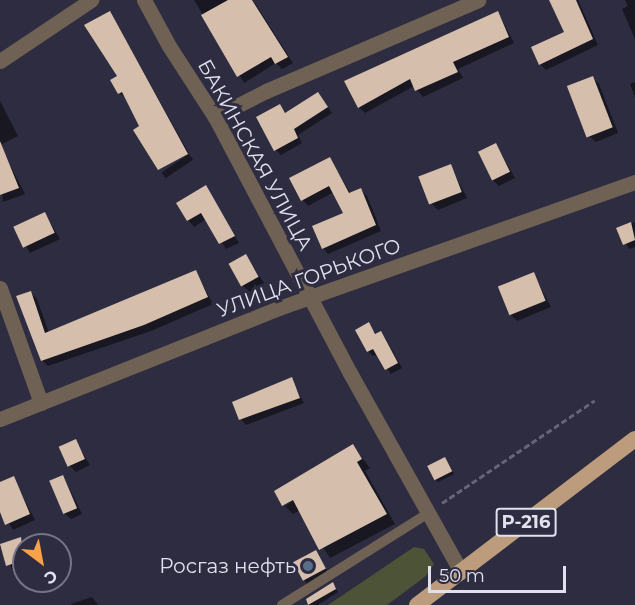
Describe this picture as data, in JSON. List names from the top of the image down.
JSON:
{
  "streets": {
    "highway": ["Р-216"],
    "street": ["БАКИНСКАЯ УЛИЦА", "УЛИЦА ГОРЬКОГО"]
  },
  "crossings": [
    ["БАКИНСКАЯ УЛИЦА", "УЛИЦА ГОРЬКОГО"],
    ["БАКИНСКАЯ УЛИЦА", "Р-216"]
  ],
  "places": ["Росгаз нефть"],
  "scale_bar": "50 m",
  "north": "bottom right"
}
